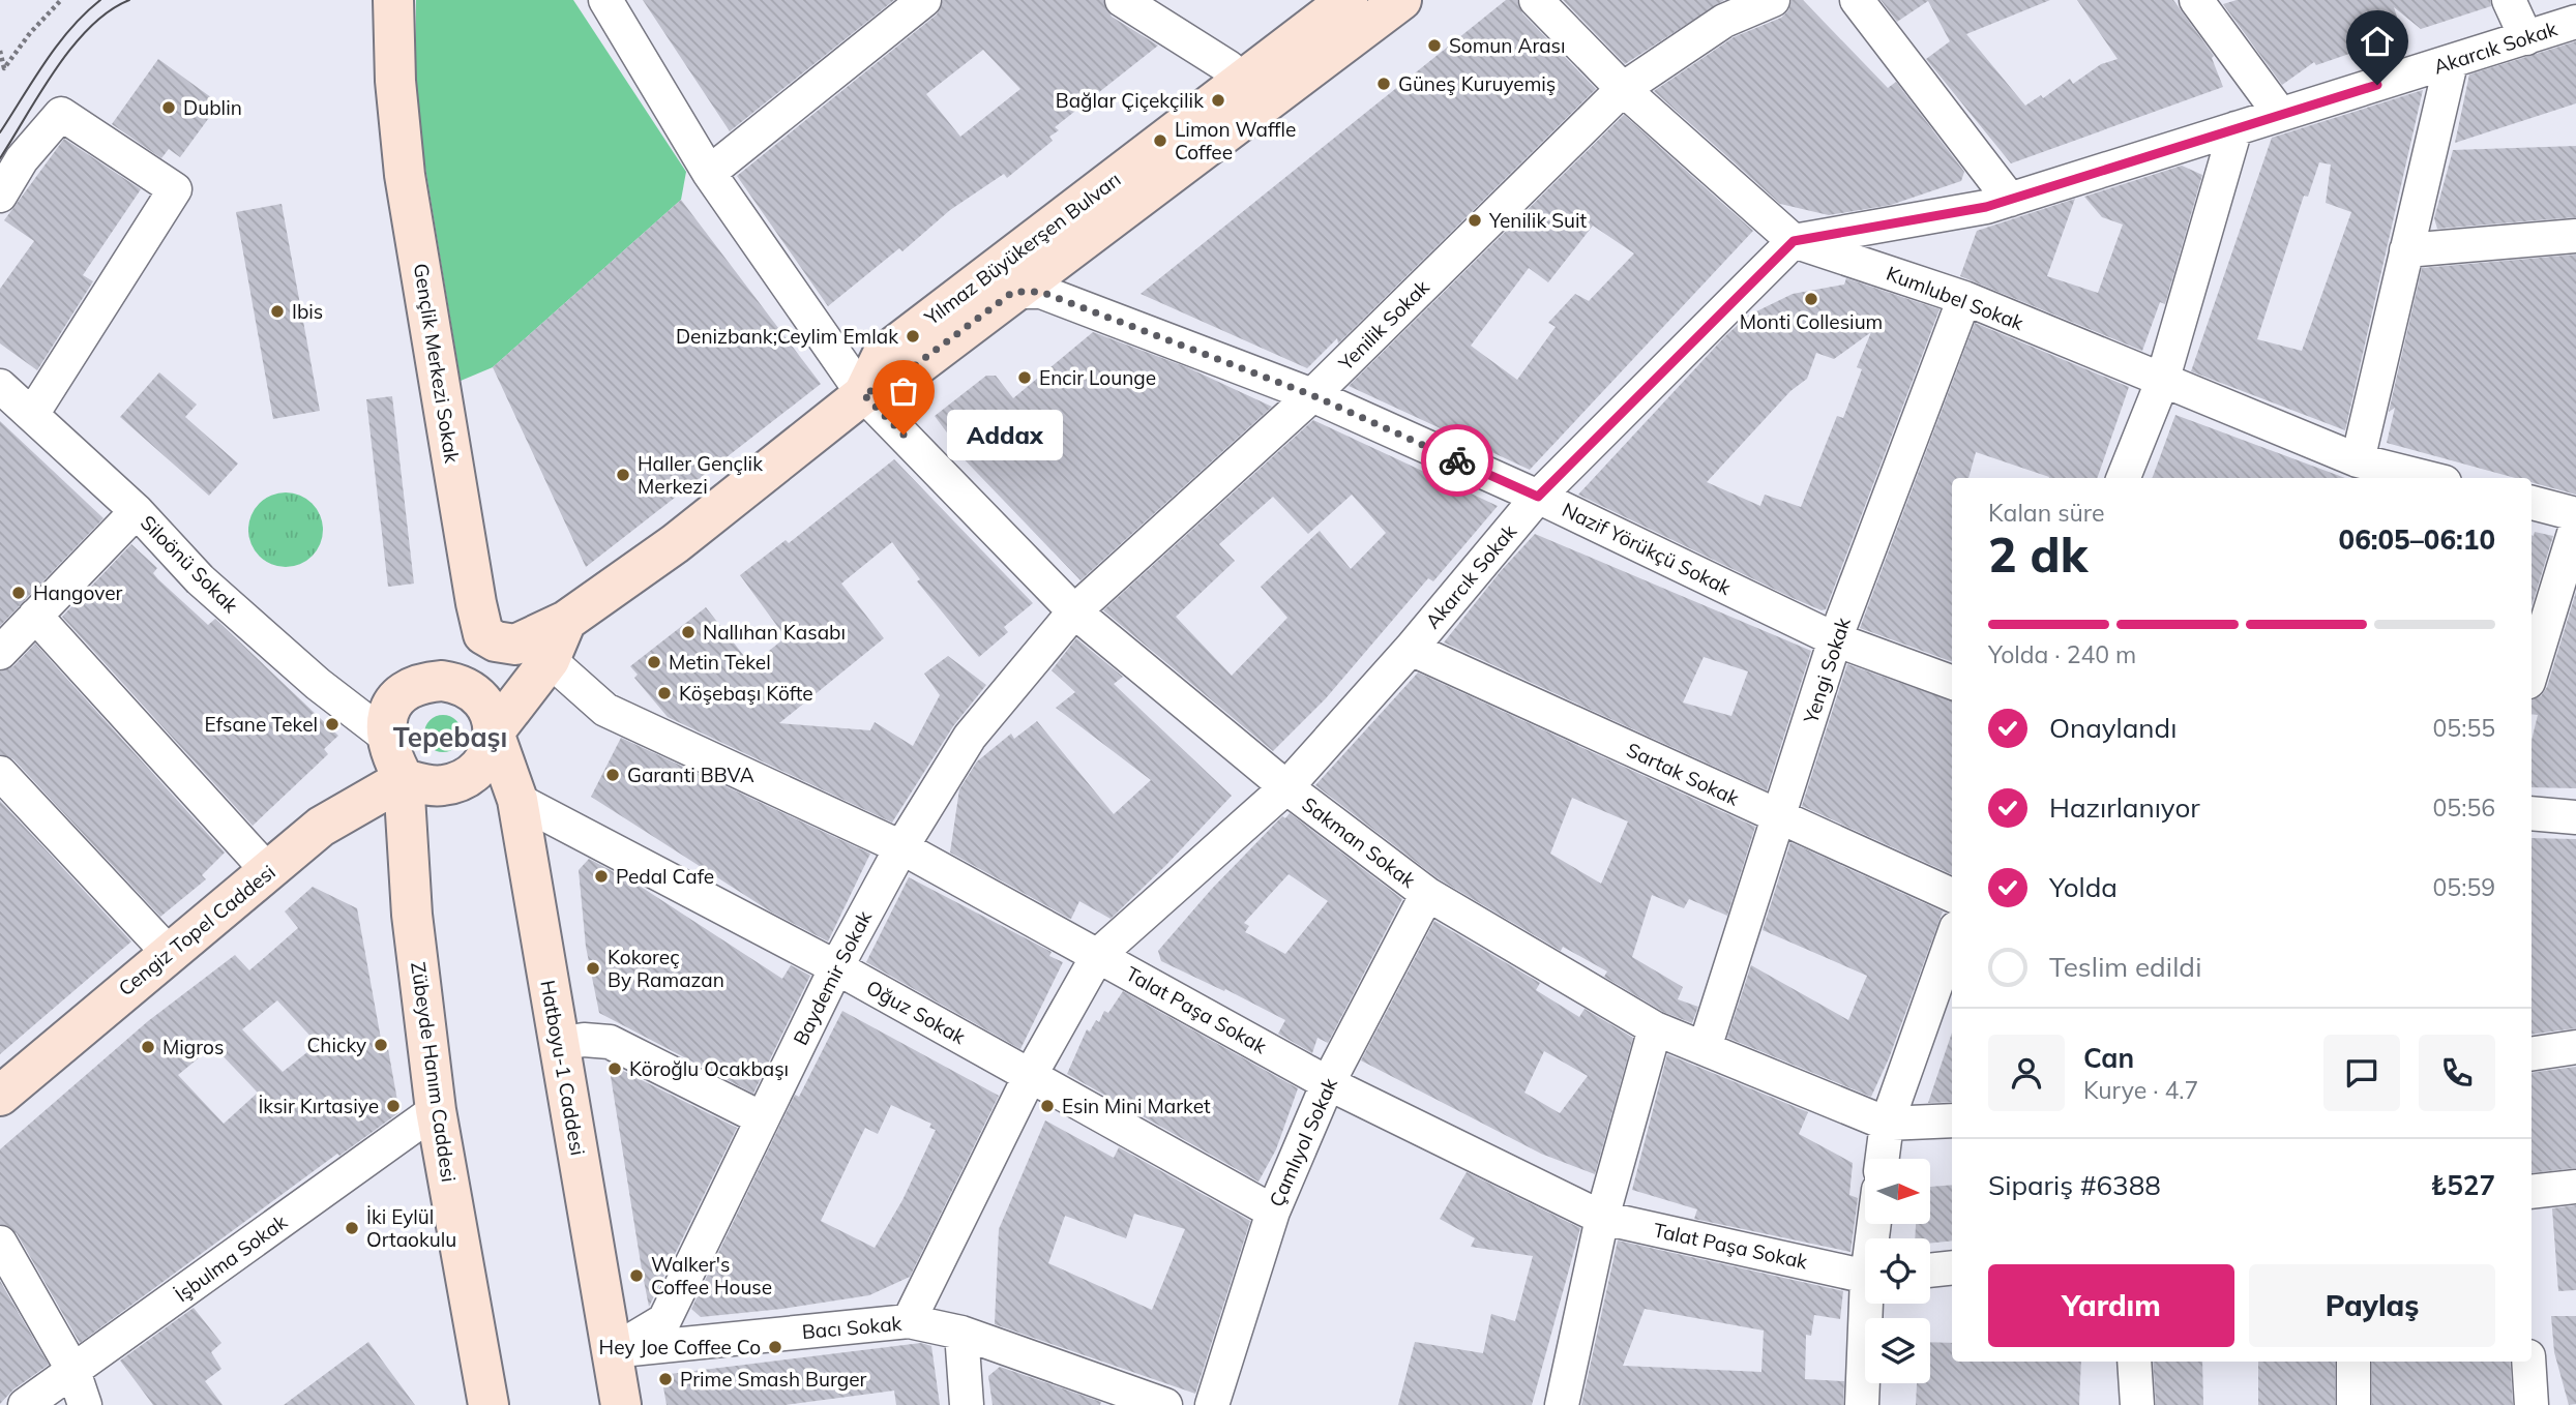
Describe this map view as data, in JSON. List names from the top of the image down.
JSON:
{
  "streets": {
    "main road": [
      "Yılmaz Büyükerşen Bulvarı",
      "Gençlik Merkezi Sokak",
      "Cengiz Topel Caddesi",
      "Hatboyu-1 Caddesi",
      "Zübeyde Hanım Caddesi"
    ],
    "street": [
      "Akarcık Sokak",
      "Kumlubel Sokak",
      "Yenilik Sokak",
      "Nazif Yörükçü Sokak",
      "Siloönü Sokak",
      "Yengi Sokak",
      "Sartak Sokak",
      "Sakman Sokak",
      "Baydemir Sokak",
      "Talat Paşa Sokak",
      "Oğuz Sokak",
      "Çamlıyol Sokak",
      "İşbulma Sokak",
      "Bacı Sokak"
    ]
  },
  "crossings": [
    ["Akarcık Sokak", "Kumlubel Sokak"],
    ["Akarcık Sokak", "Nazif Yörükçü Sokak"],
    ["Akarcık Sokak", "Sartak Sokak"],
    ["Akarcık Sokak", "Sakman Sokak"],
    ["Akarcık Sokak", "Talat Paşa Sokak"],
    ["Akarcık Sokak", "Oğuz Sokak"],
    ["Akarcık Sokak", "Bacı Sokak"],
    ["Yılmaz Büyükerşen Bulvarı", "Nazif Yörükçü Sokak"],
    ["Yılmaz Büyükerşen Bulvarı", "Sakman Sokak"],
    ["Kumlubel Sokak", "Yenilik Sokak"],
    ["Kumlubel Sokak", "Yengi Sokak"],
    ["Yenilik Sokak", "Nazif Yörükçü Sokak"],
    ["Yenilik Sokak", "Sakman Sokak"],
    ["Yenilik Sokak", "Baydemir Sokak"],
    ["Gençlik Merkezi Sokak", "Talat Paşa Sokak"],
    ["Nazif Yörükçü Sokak", "Yengi Sokak"],
    ["Yengi Sokak", "Sartak Sokak"],
    ["Yengi Sokak", "Sakman Sokak"],
    ["Sakman Sokak", "Baydemir Sokak"],
    ["Sakman Sokak", "Çamlıyol Sokak"],
    ["Cengiz Topel Caddesi", "Zübeyde Hanım Caddesi"],
    ["Baydemir Sokak", "Talat Paşa Sokak"],
    ["Baydemir Sokak", "Oğuz Sokak"],
    ["Baydemir Sokak", "Hatboyu-1 Caddesi"],
    ["Baydemir Sokak", "Bacı Sokak"],
    ["Talat Paşa Sokak", "Çamlıyol Sokak"],
    ["Oğuz Sokak", "Hatboyu-1 Caddesi"],
    ["Oğuz Sokak", "Çamlıyol Sokak"],
    ["Hatboyu-1 Caddesi", "Bacı Sokak"],
    ["Zübeyde Hanım Caddesi", "İşbulma Sokak"]
  ],
  "districts": ["Tepebaşı"],
  "places": [
    "Somun Arası",
    "Güneş Kuruyemiş",
    "Bağlar Çiçekçilik",
    "Dublin",
    "Limon Waffle Coffee",
    "Yenilik Suit",
    "Monti Collesium",
    "Ibis",
    "Denizbank;Ceylim Emlak",
    "Encir Lounge",
    "Addax",
    "Haller Gençlik Merkezi",
    "Hangover",
    "Nallıhan Kasabı",
    "Metin Tekel",
    "Köşebaşı Köfte",
    "Efsane Tekel",
    "Garanti BBVA",
    "Pedal Cafe",
    "Kokoreç By Ramazan",
    "Chicky",
    "Migros",
    "Köroğlu Ocakbaşı",
    "İksir Kırtasiye",
    "Esin Mini Market",
    "İki Eylül Ortaokulu",
    "Walker's Coffee House",
    "Hey Joe Coffee Co",
    "Prime Smash Burger"
  ],
  "north": "right",
  "page": {
    "bubble": "Addax",
    "heading": ["2 dk", "Kalan süre", "06:05–06:10"],
    "panel": [
      "Can",
      "Kurye · 4.7",
      "Sipariş #6388",
      "₺527"
    ],
    "bar": "Yolda · 240 m",
    "list": [
      ["Onaylandı", "05:55"],
      ["Hazırlanıyor", "05:56"],
      ["Yolda", "05:59"],
      "Teslim edildi"
    ],
    "buttons": ["Yardım", "Paylaş"]
  }
}
